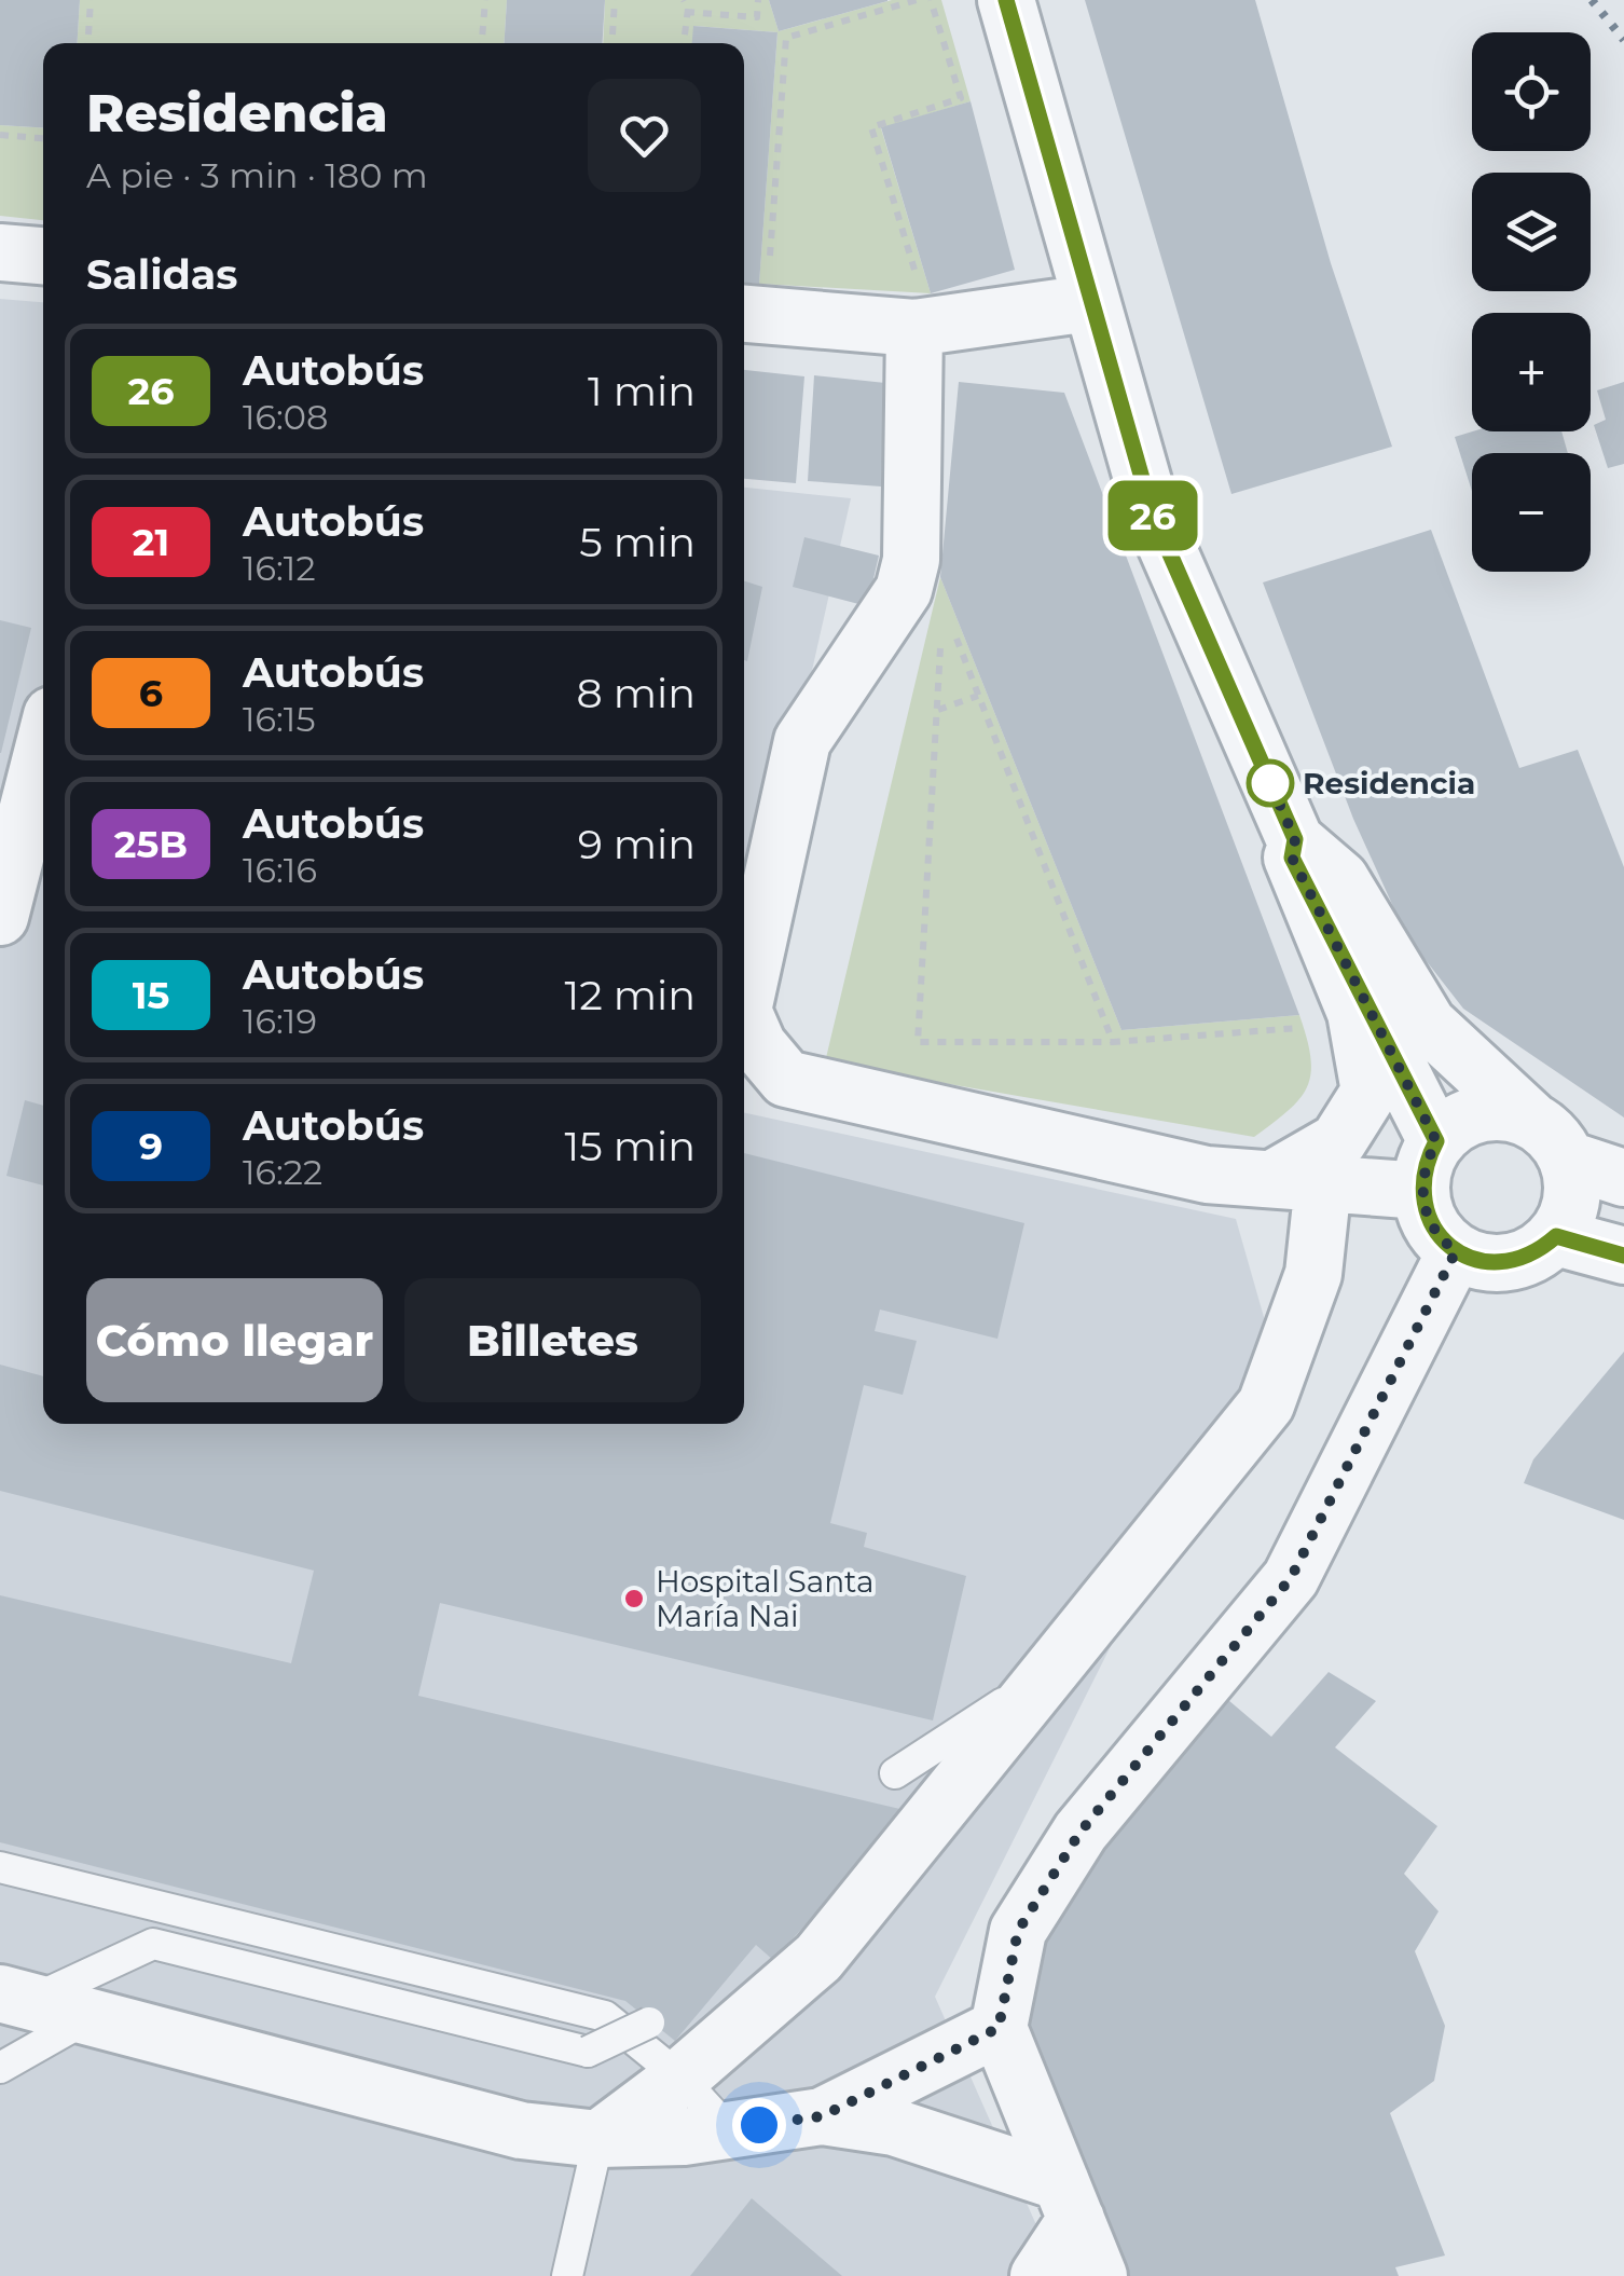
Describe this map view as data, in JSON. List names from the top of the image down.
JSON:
{
  "places": ["Residencia", "Hospital Santa María Nai"],
  "lines": ["bus line 26"],
  "page": {
    "on_map": "26",
    "map_buttons": ["+", "−"],
    "heading": [
      ["Residencia", "A pie · 3 min · 180 m"],
      "Salidas"
    ],
    "list": [
      {
        "mark": "26",
        "name": "Autobús",
        "note": "16:08",
        "value": "1 min"
      },
      {
        "mark": "21",
        "name": "Autobús",
        "note": "16:12",
        "value": "5 min"
      },
      {
        "mark": "6",
        "name": "Autobús",
        "note": "16:15",
        "value": "8 min"
      },
      {
        "mark": "25B",
        "name": "Autobús",
        "note": "16:16",
        "value": "9 min"
      },
      {
        "mark": "15",
        "name": "Autobús",
        "note": "16:19",
        "value": "12 min"
      },
      {
        "mark": "9",
        "name": "Autobús",
        "note": "16:22",
        "value": "15 min"
      }
    ],
    "buttons": ["Cómo llegar", "Billetes"]
  }
}
